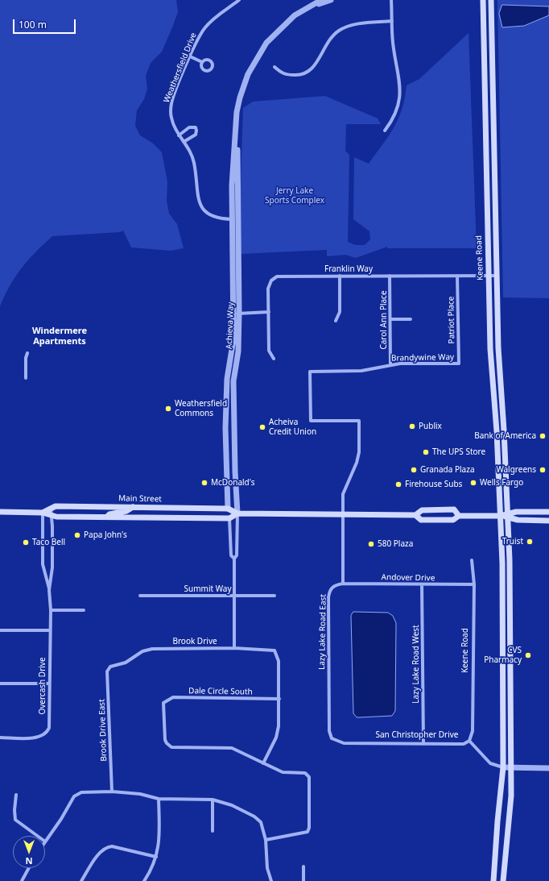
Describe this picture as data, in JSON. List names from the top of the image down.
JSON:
{
  "streets": {
    "main road": ["Keene Road", "Main Street"],
    "street": [
      "Weathersfield Drive",
      "Franklin Way",
      "Carol Ann Place",
      "Patriot Place",
      "Achieva Way",
      "Brandywine Way",
      "Andover Drive",
      "Summit Way",
      "Lazy Lake Road East",
      "Brook Drive",
      "Lazy Lake Road West",
      "Overcash Drive",
      "Dale Circle South",
      "Brook Drive East",
      "San Christopher Drive"
    ]
  },
  "crossings": [
    ["Weathersfield Drive", "Achieva Way"],
    ["Keene Road", "Franklin Way"],
    ["Keene Road", "Main Street"],
    ["Keene Road", "Andover Drive"],
    ["Keene Road", "San Christopher Drive"],
    ["Franklin Way", "Carol Ann Place"],
    ["Franklin Way", "Patriot Place"],
    ["Carol Ann Place", "Brandywine Way"],
    ["Patriot Place", "Brandywine Way"],
    ["Achieva Way", "Main Street"],
    ["Brandywine Way", "Main Street"],
    ["Main Street", "Overcash Drive"],
    ["Andover Drive", "Lazy Lake Road East"],
    ["Andover Drive", "Lazy Lake Road West"],
    ["Lazy Lake Road East", "San Christopher Drive"],
    ["Brook Drive", "Dale Circle South"],
    ["Brook Drive", "Brook Drive East"],
    ["Lazy Lake Road West", "San Christopher Drive"]
  ],
  "districts": ["Windermere Apartments"],
  "parks": ["Jerry Lake Sports Complex"],
  "places": [
    "Weathersfield Commons",
    "Publix",
    "Acheiva Credit Union",
    "Bank of America",
    "The UPS Store",
    "Granada Plaza",
    "Walgreens",
    "McDonald's",
    "Wells Fargo",
    "Firehouse Subs",
    "Papa John's",
    "Truist",
    "Taco Bell",
    "580 Plaza",
    "CVS Pharmacy"
  ],
  "scale_bar": "100 m",
  "north": "bottom"
}
